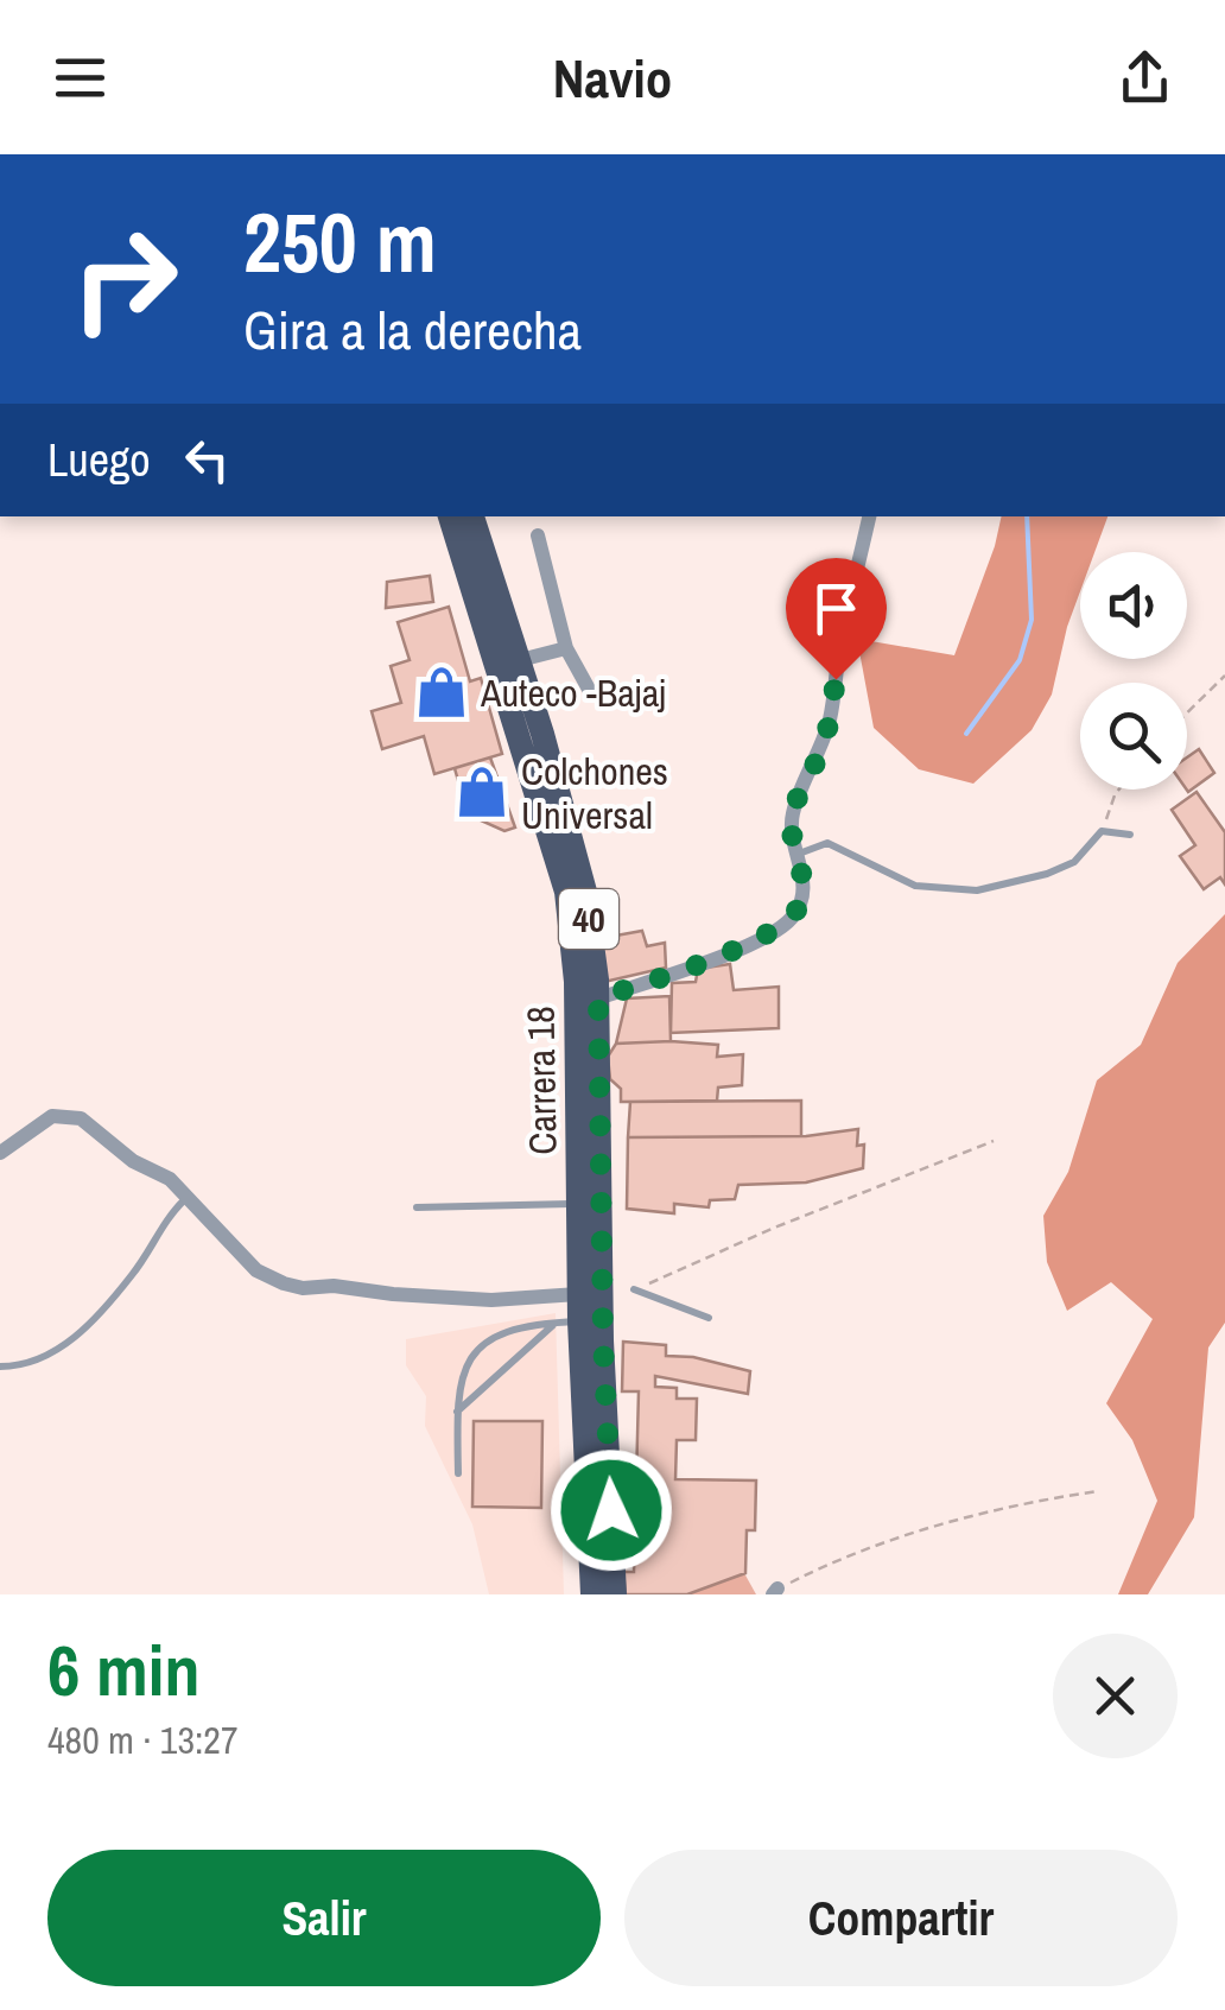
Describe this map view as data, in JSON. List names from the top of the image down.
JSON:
{
  "streets": {
    "main road": ["40", "Carrera 18"]
  },
  "places": {
    "shop": ["Auteco -Bajaj", "Colchones Universal"]
  },
  "page": {
    "header": "Navio",
    "turn": ["250 m", "Gira a la derecha"],
    "then": "Luego",
    "heading": ["6 min", "480 m · 13:27"],
    "buttons": ["Salir", "Compartir"]
  }
}
